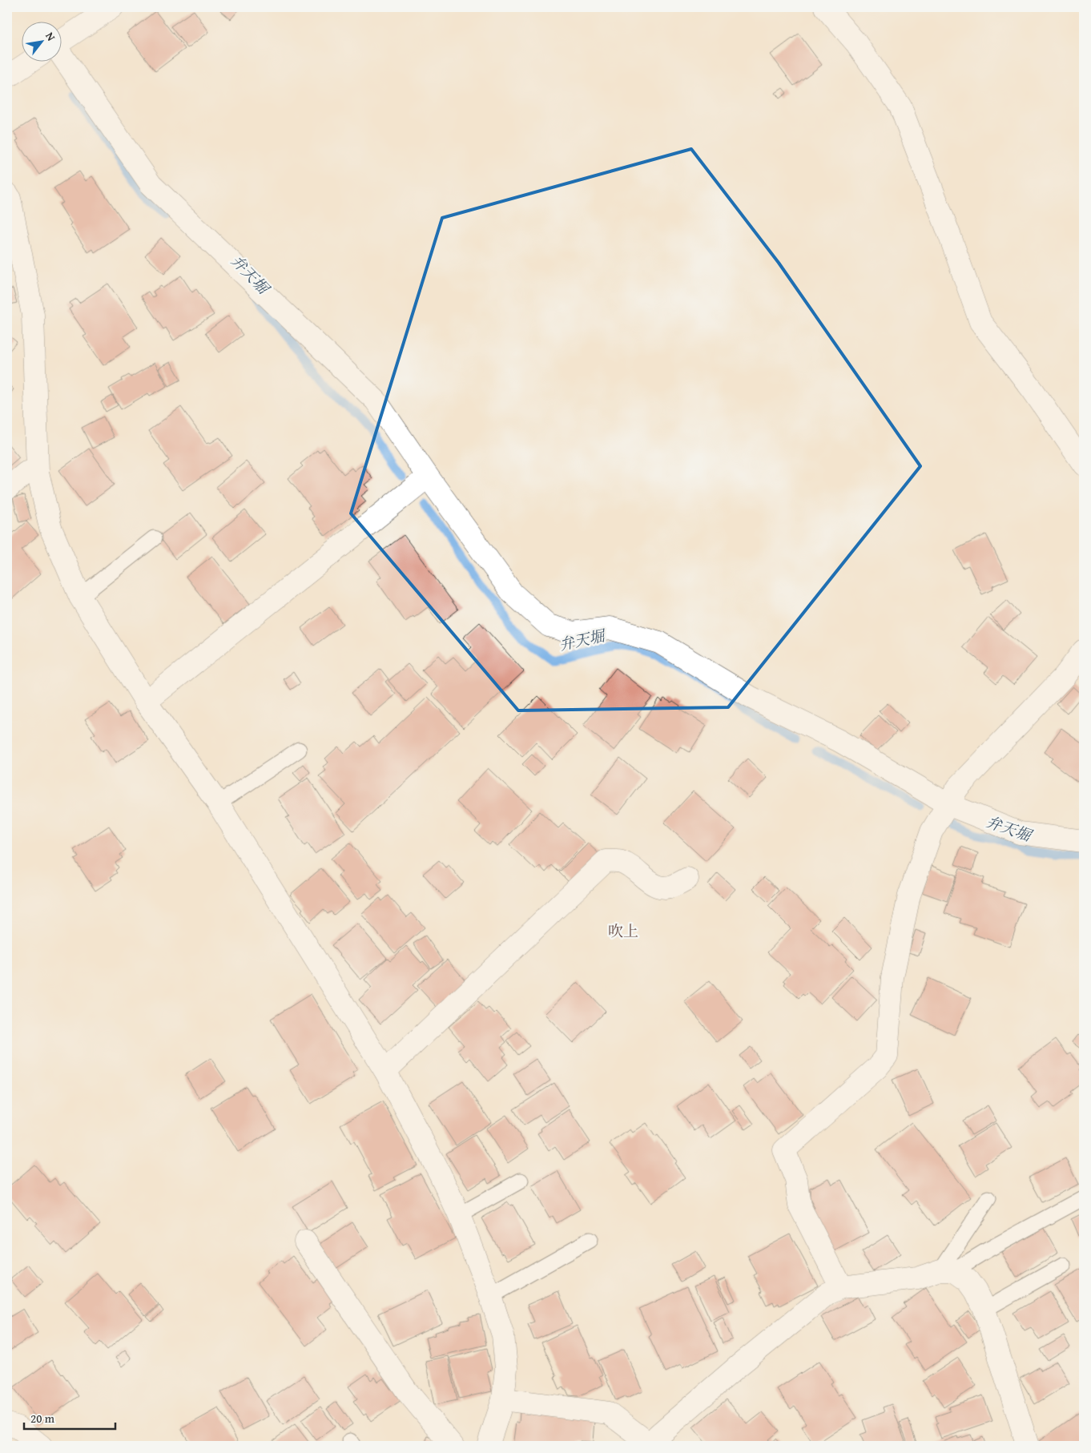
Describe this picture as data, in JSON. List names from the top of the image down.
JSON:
{
  "districts": ["吹上"],
  "water": ["弁天堀"],
  "scale_bar": "20 m",
  "north": "top right"
}
